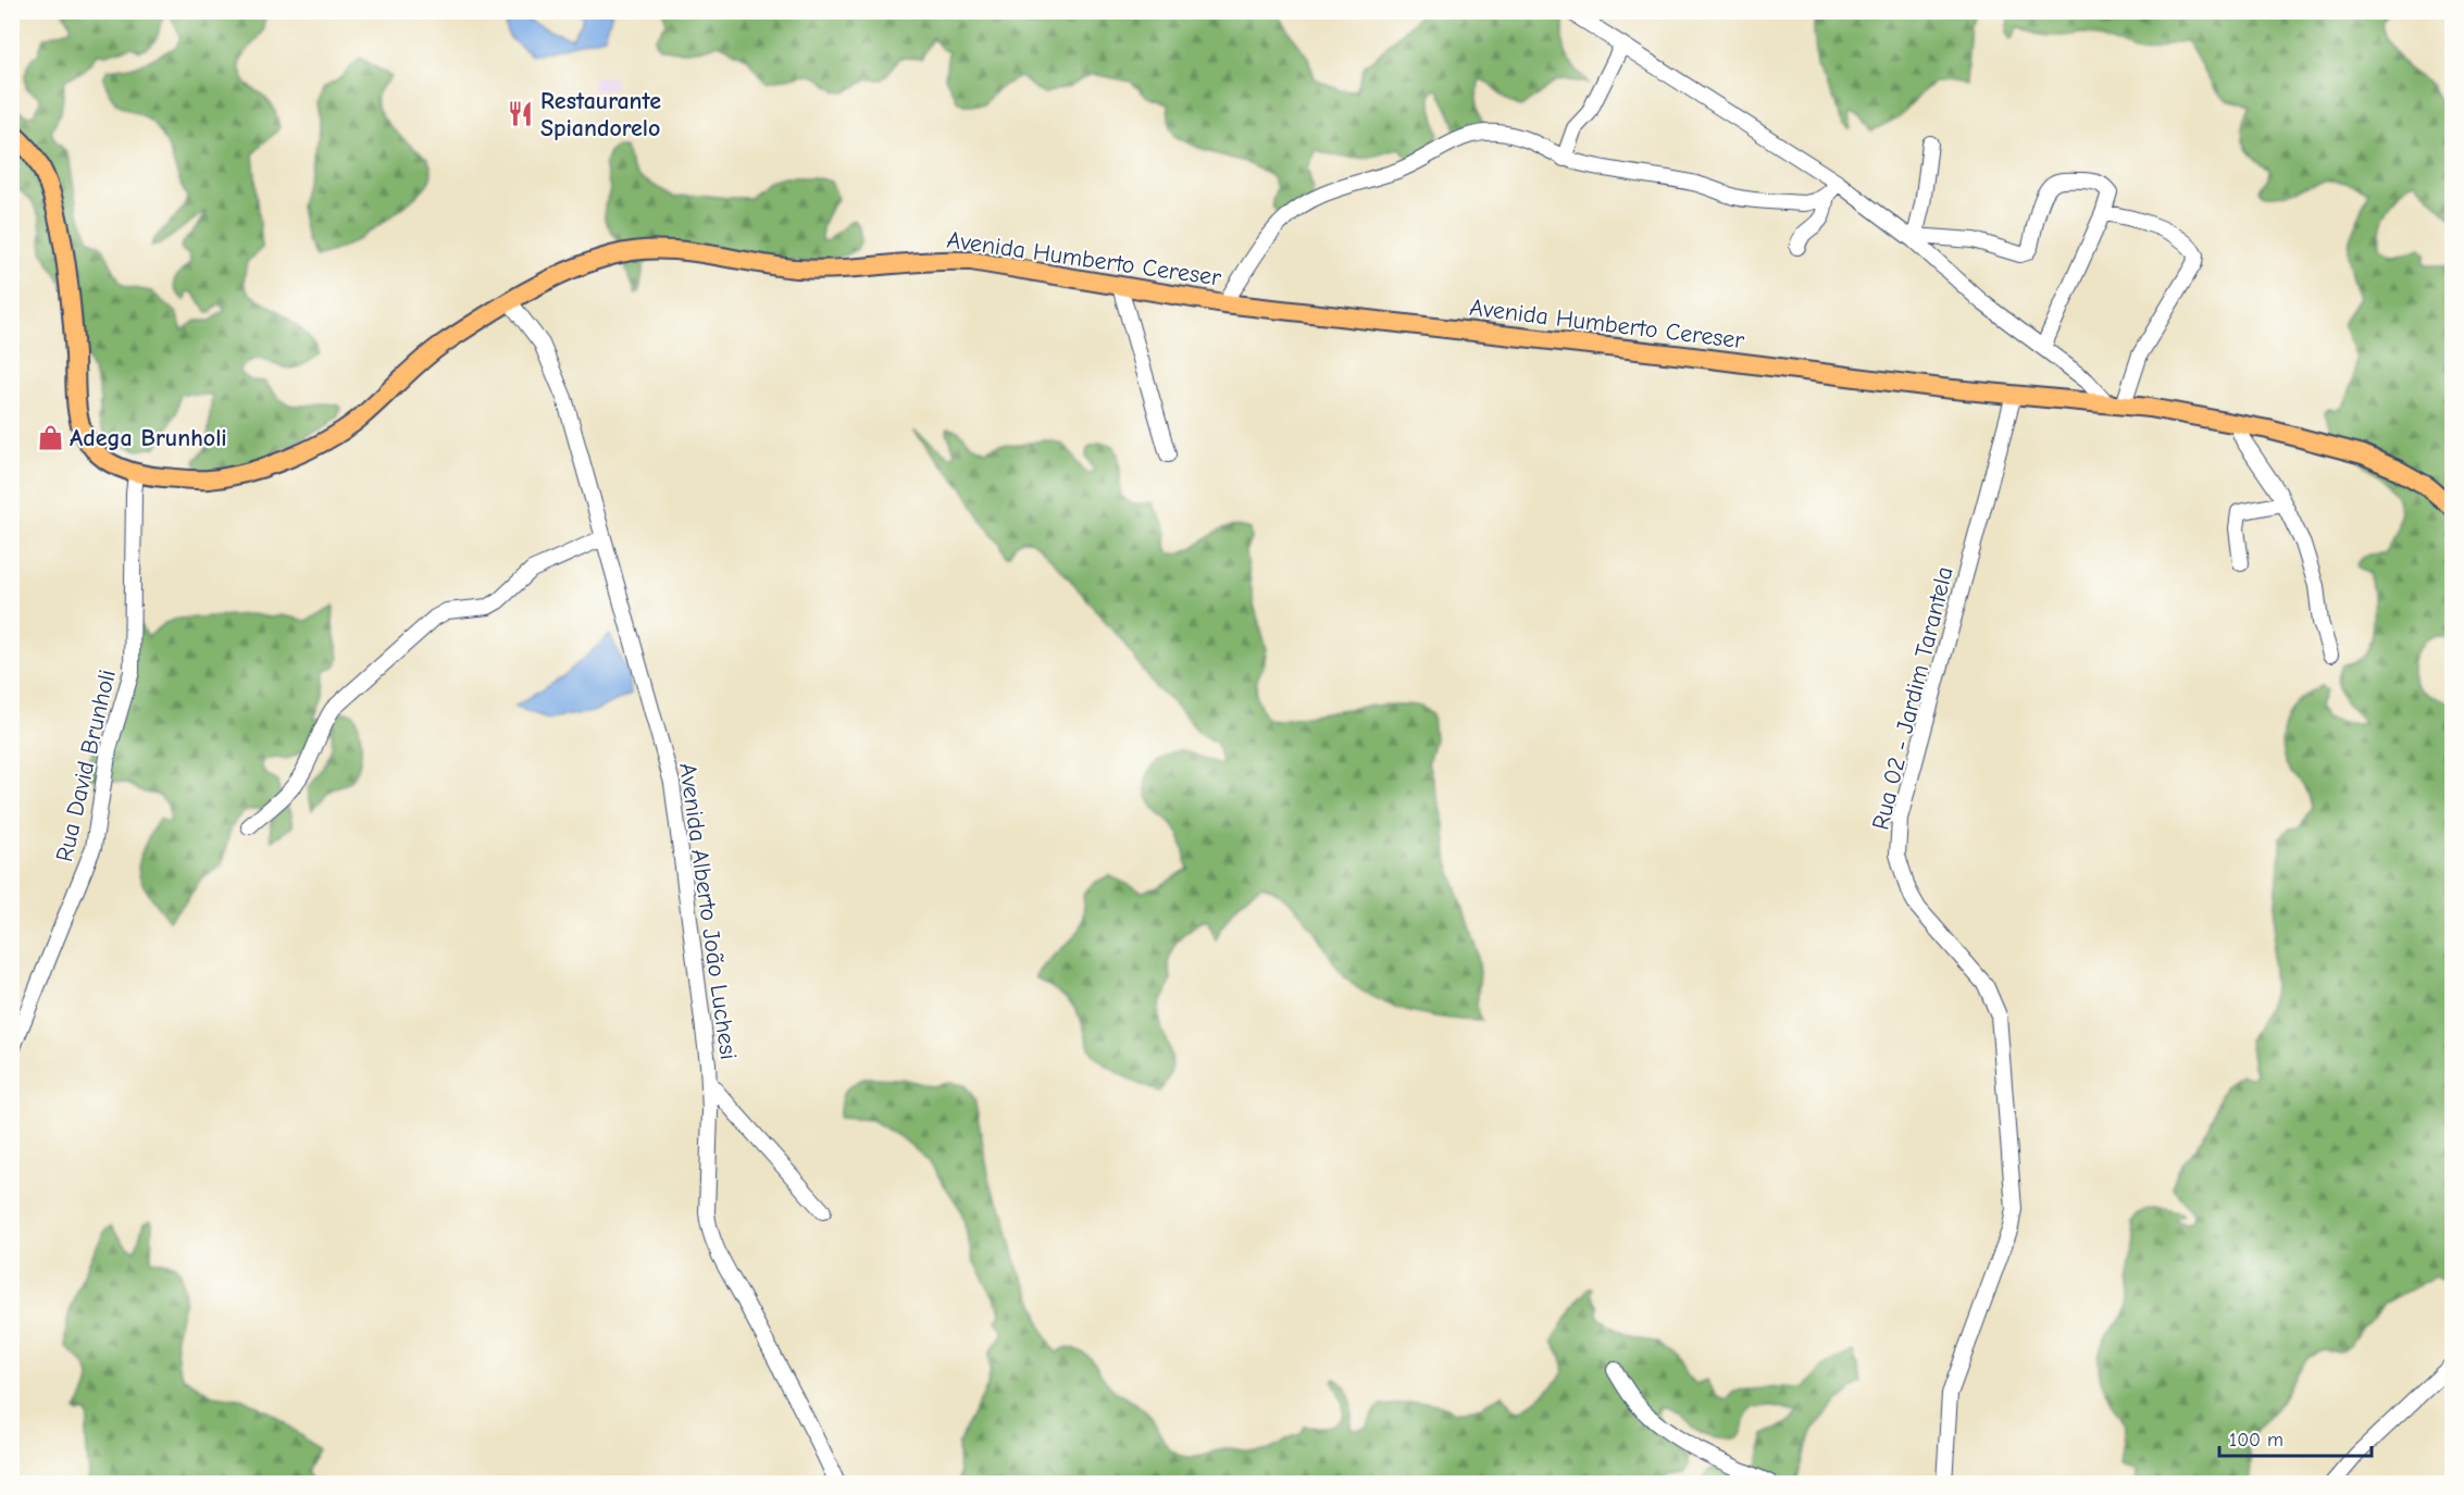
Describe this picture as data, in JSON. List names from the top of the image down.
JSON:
{
  "streets": {
    "main road": ["Avenida Humberto Cereser"],
    "street": ["Rua 02 - Jardim Tarantela", "Rua David Brunholi", "Avenida Alberto João Luchesi"]
  },
  "crossings": [
    ["Avenida Humberto Cereser", "Rua 02 - Jardim Tarantela"],
    ["Avenida Humberto Cereser", "Rua David Brunholi"],
    ["Avenida Humberto Cereser", "Avenida Alberto João Luchesi"]
  ],
  "places": {
    "restaurant": ["Restaurante Spiandorelo"],
    "shop": ["Adega Brunholi"]
  },
  "scale_bar": "100 m"
}
